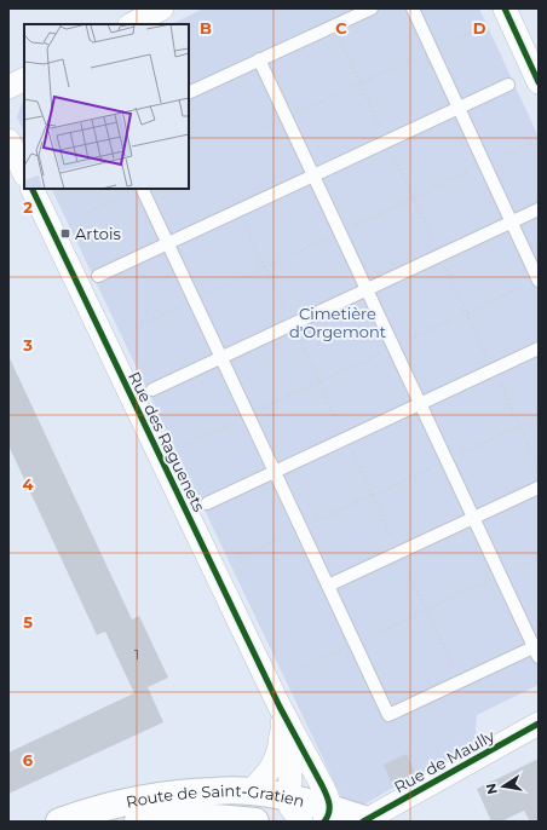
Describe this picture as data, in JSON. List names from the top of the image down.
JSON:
{
  "streets": {
    "main road": ["Route de Saint-Gratien"],
    "street": ["Rue des Raguenets", "Rue de Maully"]
  },
  "crossings": [
    ["Rue des Raguenets", "Route de Saint-Gratien"],
    ["Rue de Maully", "Route de Saint-Gratien"]
  ],
  "parks": ["Cimetière d'Orgemont"],
  "places": {
    "transit": ["Artois"]
  },
  "house_numbers": ["1"],
  "north": "left",
  "grid": {
    "columns": ["B", "C", "D"],
    "rows": [
      "2",
      "3",
      "4",
      "5",
      "6"
    ]
  }
}
